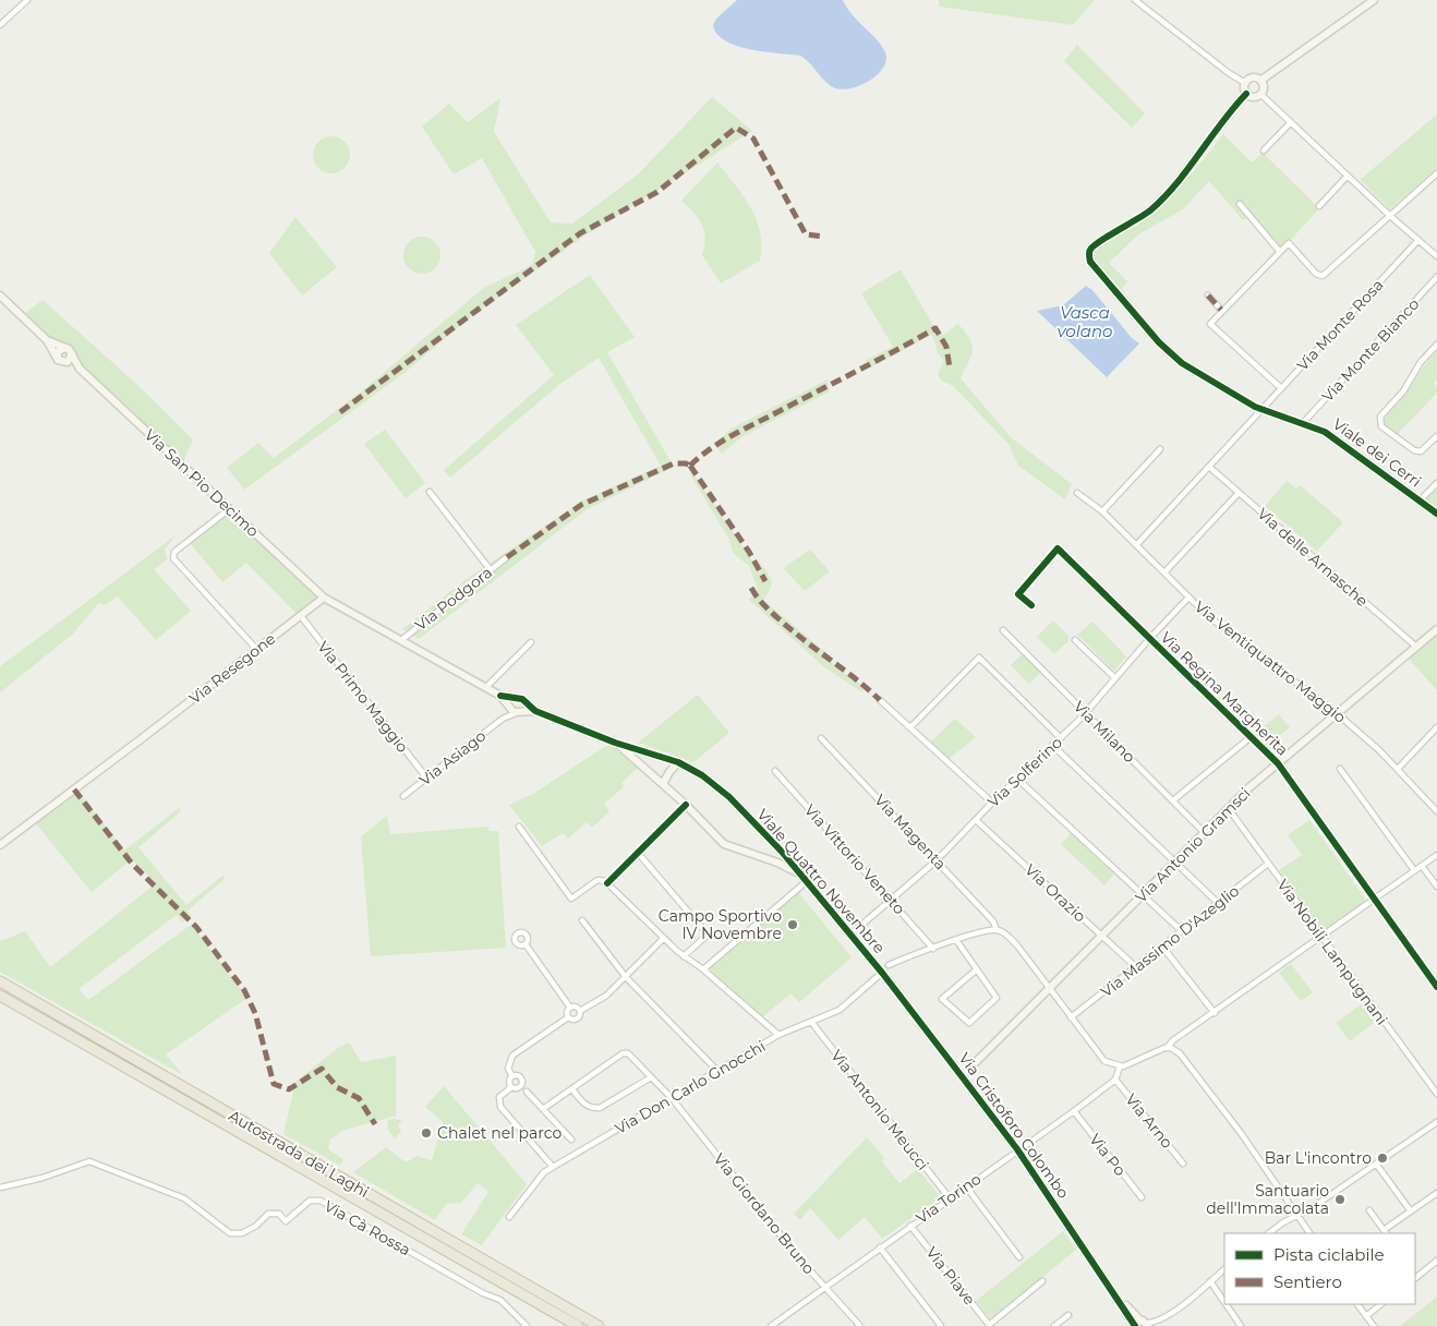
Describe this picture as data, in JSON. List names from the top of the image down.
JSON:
{
  "streets": {
    "highway": ["Autostrada dei Laghi"],
    "street": [
      "Via Monte Rosa",
      "Via Monte Bianco",
      "Viale dei Cerri",
      "Via San Pio Decimo",
      "Via delle Arnasche",
      "Via Podgora",
      "Via Ventiquattro Maggio",
      "Via Resegone",
      "Via Regina Margherita",
      "Via Primo Maggio",
      "Via Milano",
      "Via Asiago",
      "Via Solferino",
      "Via Magenta",
      "Via Antonio Gramsci",
      "Via Vittorio Veneto",
      "Viale Quattro Novembre",
      "Via Orazio",
      "Via Massimo D'Azeglio",
      "Via Nobili Lampugnani",
      "Via Don Carlo Gnocchi",
      "Via Antonio Meucci",
      "Via Arno",
      "Via Cristoforo Colombo",
      "Via Po",
      "Via Torino",
      "Via Giordano Bruno",
      "Via Cà Rossa",
      "Via Piave"
    ]
  },
  "crossings": [
    ["Via Monte Rosa", "Viale dei Cerri"],
    ["Via Monte Rosa", "Via delle Arnasche"],
    ["Via Monte Rosa", "Via Ventiquattro Maggio"],
    ["Via Monte Bianco", "Viale dei Cerri"],
    ["Via San Pio Decimo", "Via Resegone"],
    ["Via delle Arnasche", "Via Antonio Gramsci"],
    ["Via Ventiquattro Maggio", "Via Solferino"],
    ["Via Ventiquattro Maggio", "Via Antonio Gramsci"],
    ["Via Resegone", "Via Primo Maggio"],
    ["Via Regina Margherita", "Via Solferino"],
    ["Via Regina Margherita", "Via Antonio Gramsci"],
    ["Via Primo Maggio", "Via Asiago"],
    ["Via Milano", "Via Solferino"],
    ["Via Milano", "Via Antonio Gramsci"],
    ["Via Solferino", "Via Magenta"],
    ["Via Solferino", "Via Vittorio Veneto"],
    ["Via Solferino", "Viale Quattro Novembre"],
    ["Via Solferino", "Via Orazio"],
    ["Via Magenta", "Via Antonio Gramsci"],
    ["Via Magenta", "Via Massimo D'Azeglio"],
    ["Via Magenta", "Via Torino"],
    ["Via Antonio Gramsci", "Via Orazio"],
    ["Via Antonio Gramsci", "Via Nobili Lampugnani"],
    ["Via Antonio Gramsci", "Via Cristoforo Colombo"],
    ["Viale Quattro Novembre", "Via Don Carlo Gnocchi"],
    ["Viale Quattro Novembre", "Via Cristoforo Colombo"],
    ["Via Orazio", "Via Massimo D'Azeglio"],
    ["Via Massimo D'Azeglio", "Via Nobili Lampugnani"],
    ["Via Don Carlo Gnocchi", "Via Antonio Meucci"],
    ["Via Don Carlo Gnocchi", "Via Cristoforo Colombo"],
    ["Via Don Carlo Gnocchi", "Via Giordano Bruno"],
    ["Via Antonio Meucci", "Via Torino"],
    ["Via Arno", "Via Torino"],
    ["Via Cristoforo Colombo", "Via Torino"],
    ["Via Po", "Via Torino"],
    ["Via Torino", "Via Giordano Bruno"],
    ["Via Torino", "Via Piave"]
  ],
  "water": ["Vasca volano"],
  "places": [
    "Campo Sportivo IV Novembre",
    "Chalet nel parco",
    "Bar L'incontro",
    "Santuario dell'Immacolata"
  ],
  "legend": ["Pista ciclabile", "Sentiero"]
}
